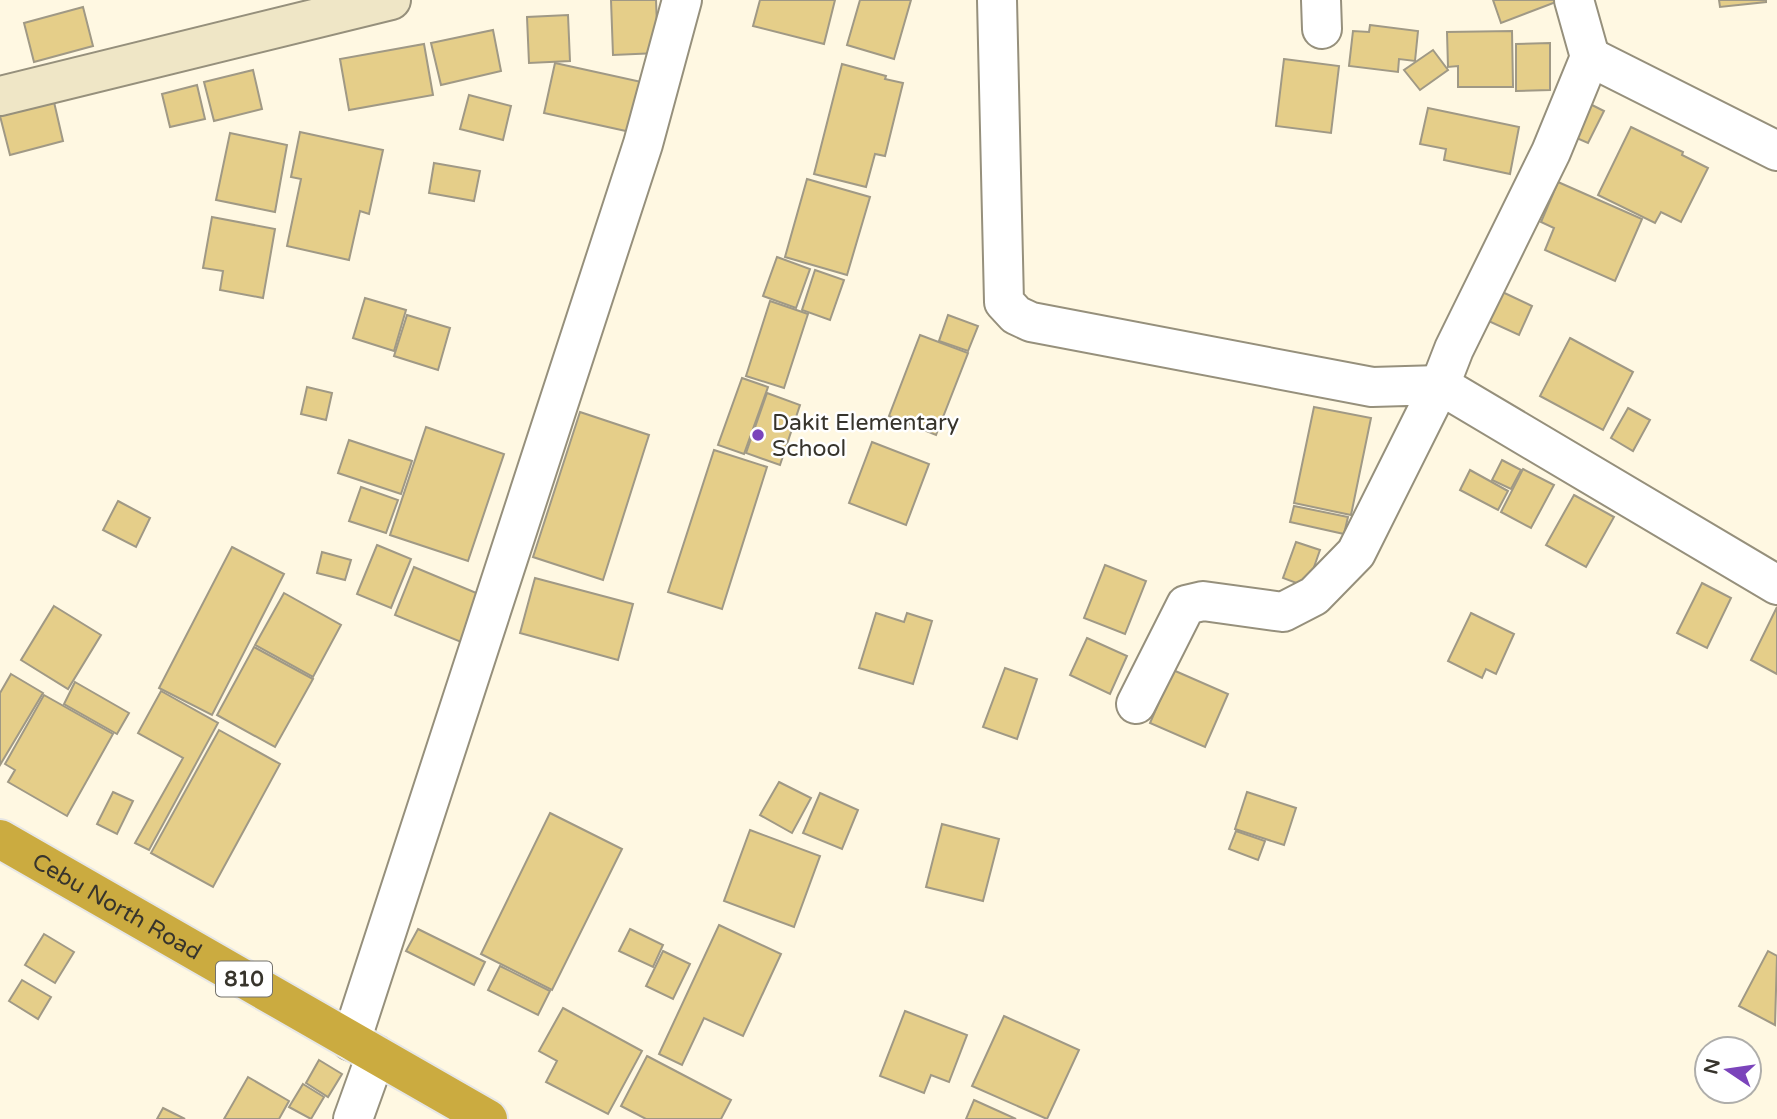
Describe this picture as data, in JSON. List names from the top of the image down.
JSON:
{
  "streets": {
    "highway": ["Cebu North Road", "810"]
  },
  "places": ["Dakit Elementary School"],
  "north": "left"
}
